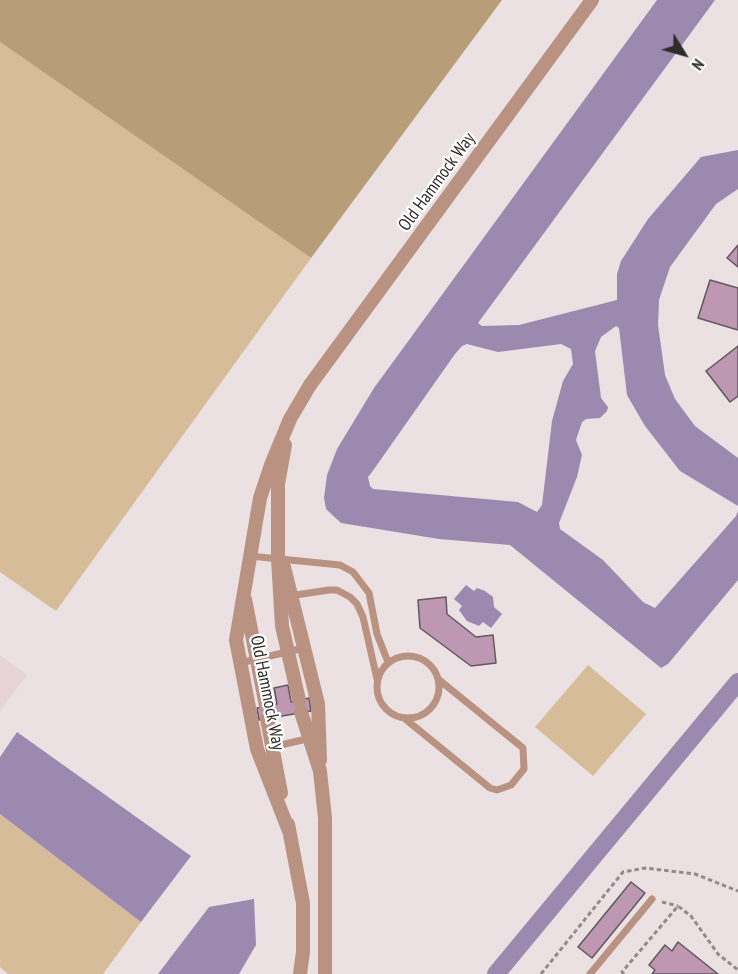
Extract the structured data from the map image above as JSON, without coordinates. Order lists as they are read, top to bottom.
{
  "streets": {
    "street": ["Old Hammock Way"]
  },
  "north": "bottom right"
}
